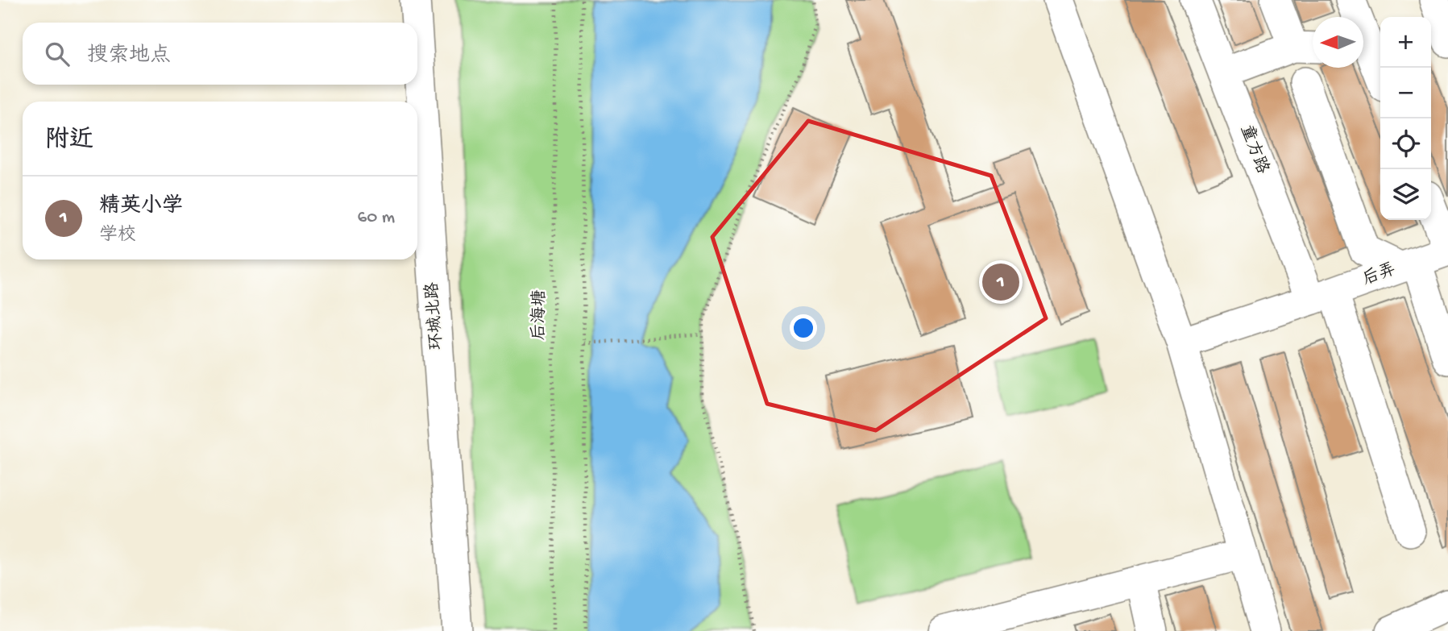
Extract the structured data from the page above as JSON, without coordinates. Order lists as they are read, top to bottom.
{
  "streets": {
    "street": ["童方路", "后弄", "环城北路"],
    "path": ["后海塘"]
  },
  "crossings": [
    ["童方路", "后弄"]
  ],
  "north": "left",
  "page": {
    "map_buttons": ["+", "−"],
    "search": "搜索地点",
    "heading": "附近",
    "list": [
      {
        "mark": "1",
        "name": "精英小学",
        "note": "学校",
        "value": "60 m"
      }
    ],
    "pins": "1"
  }
}
